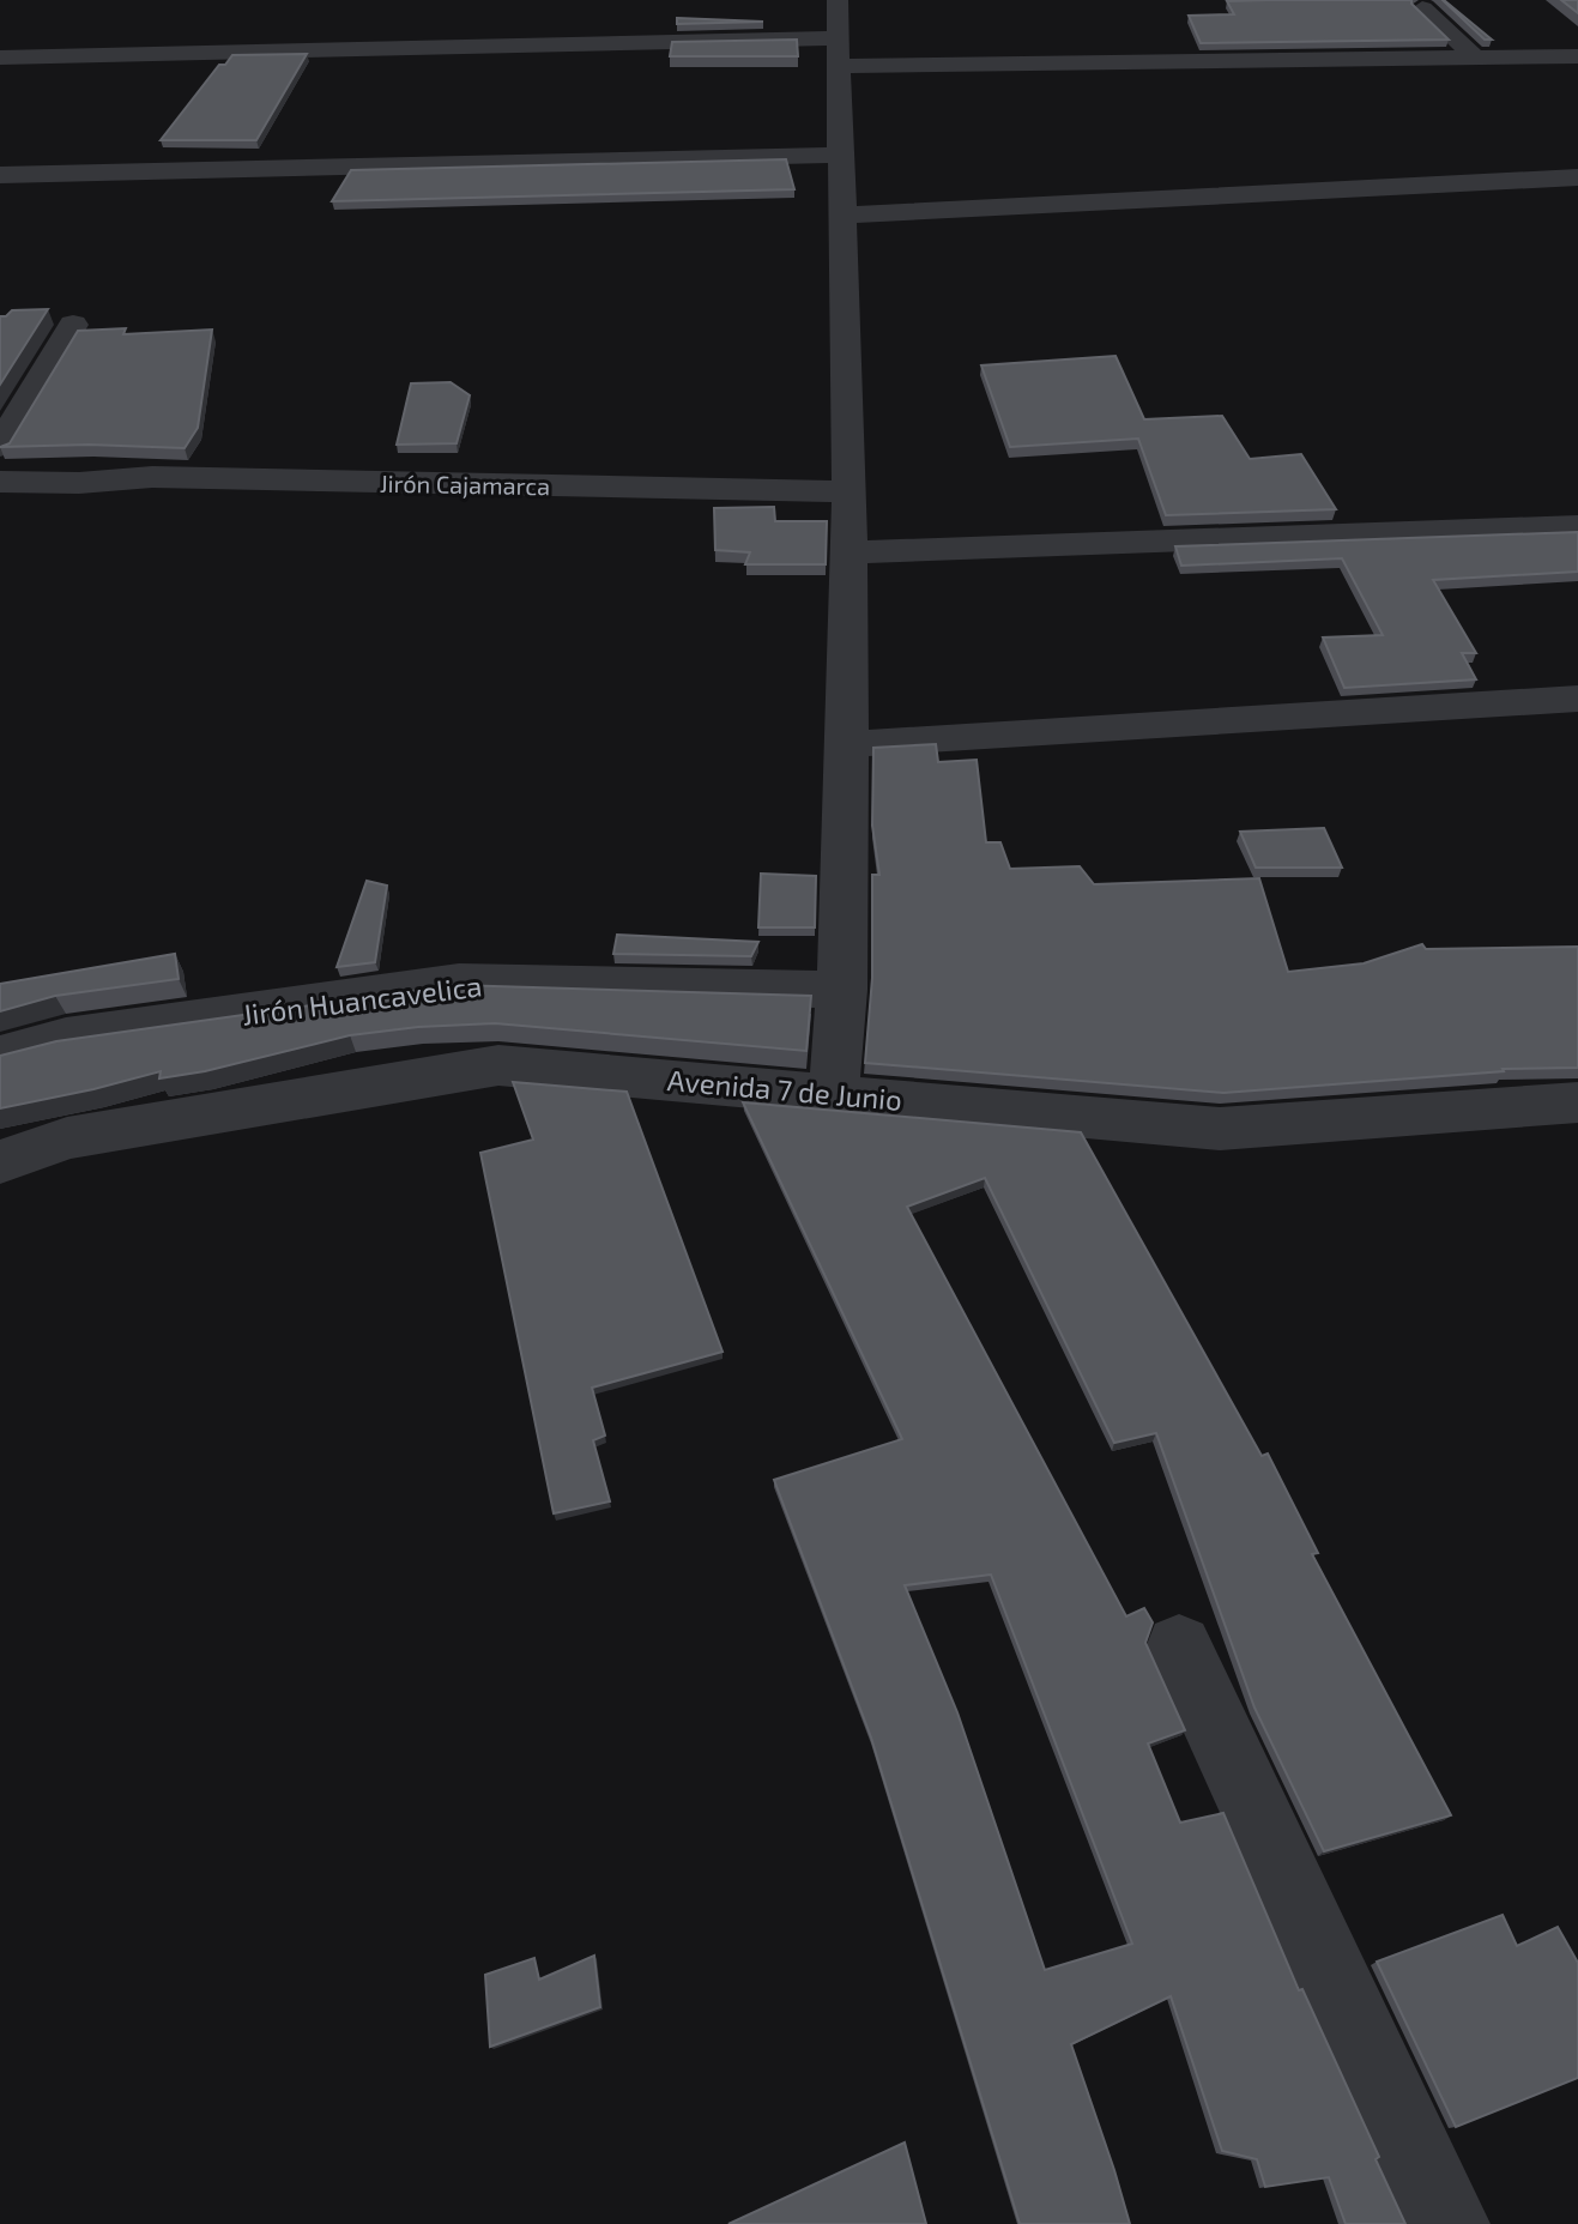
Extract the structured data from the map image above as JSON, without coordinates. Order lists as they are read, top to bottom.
{
  "streets": {
    "street": ["Jirón Cajamarca", "Jirón Huancavelica", "Avenida 7 de Junio"]
  }
}
